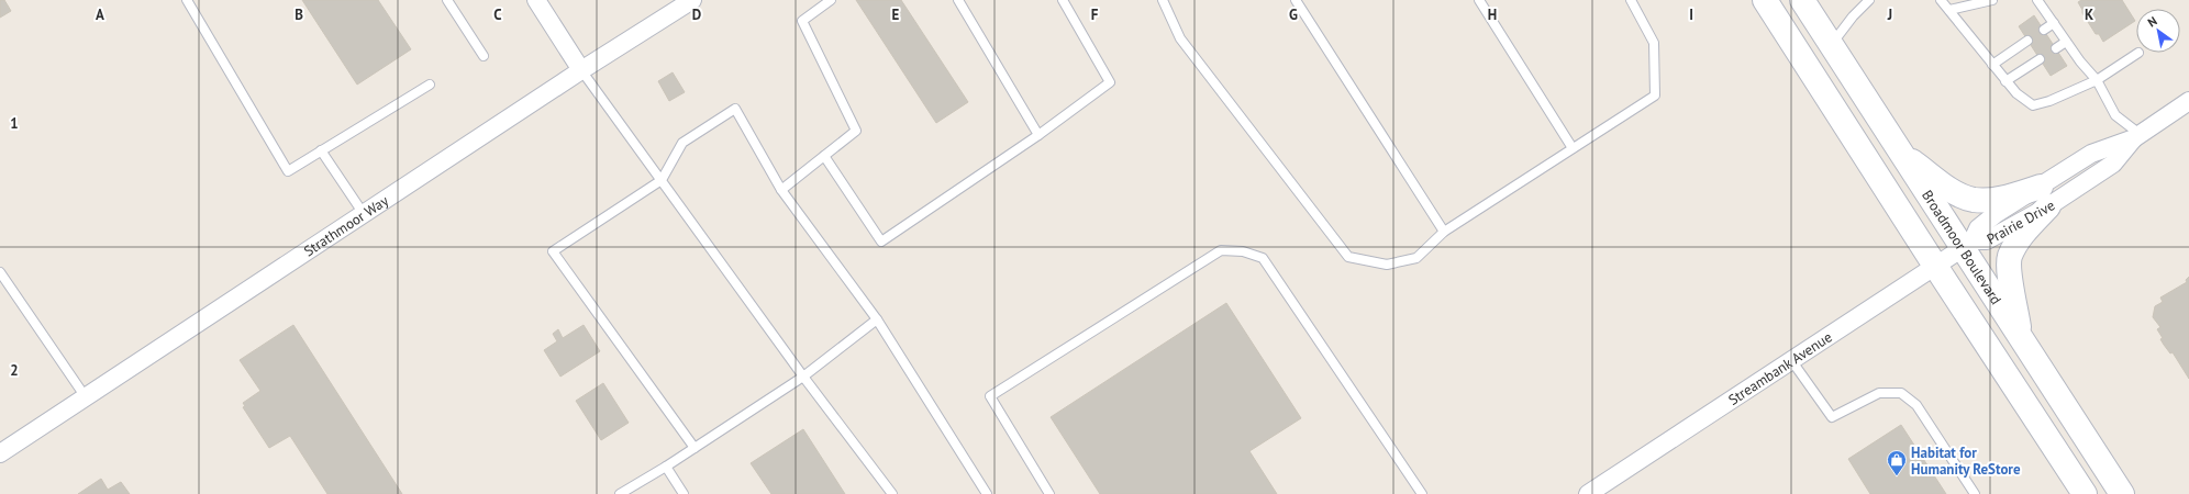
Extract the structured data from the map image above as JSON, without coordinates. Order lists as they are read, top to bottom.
{
  "streets": {
    "main road": ["Broadmoor Boulevard"],
    "street": ["Prairie Drive", "Strathmoor Way", "Streambank Avenue"]
  },
  "crossings": [
    ["Prairie Drive", "Broadmoor Boulevard"],
    ["Prairie Drive", "Streambank Avenue"],
    ["Broadmoor Boulevard", "Streambank Avenue"]
  ],
  "places": {
    "shop": ["Habitat for Humanity ReStore"]
  },
  "north": "top left",
  "grid": {
    "columns": [
      "A",
      "B",
      "C",
      "D",
      "E",
      "F",
      "G",
      "H",
      "I",
      "J",
      "K"
    ],
    "rows": ["1", "2"]
  }
}
